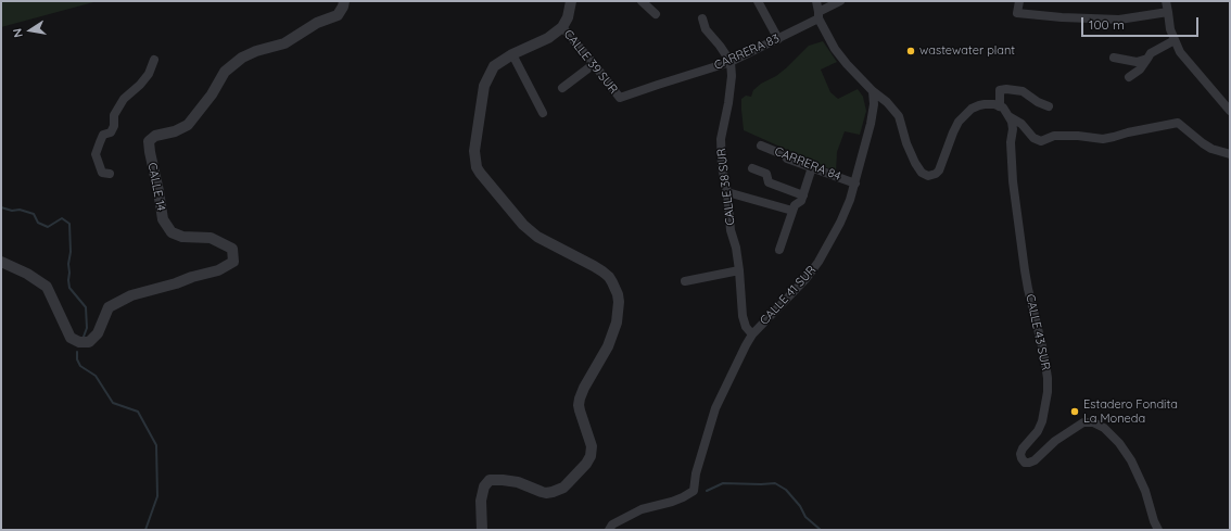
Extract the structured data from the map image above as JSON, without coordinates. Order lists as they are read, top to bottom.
{
  "streets": {
    "street": [
      "CARRERA 83",
      "CALLE 39 SUR",
      "CARRERA 84",
      "CALLE 14",
      "CALLE 38 SUR",
      "CALLE 41 SUR",
      "CALLE 43 SUR"
    ]
  },
  "crossings": [
    ["CARRERA 83", "CALLE 39 SUR"],
    ["CARRERA 83", "CALLE 38 SUR"],
    ["CARRERA 84", "CALLE 41 SUR"],
    ["CALLE 38 SUR", "CALLE 41 SUR"]
  ],
  "places": ["wastewater plant", "Estadero Fondita La Moneda"],
  "scale_bar": "100 m",
  "north": "left"
}
